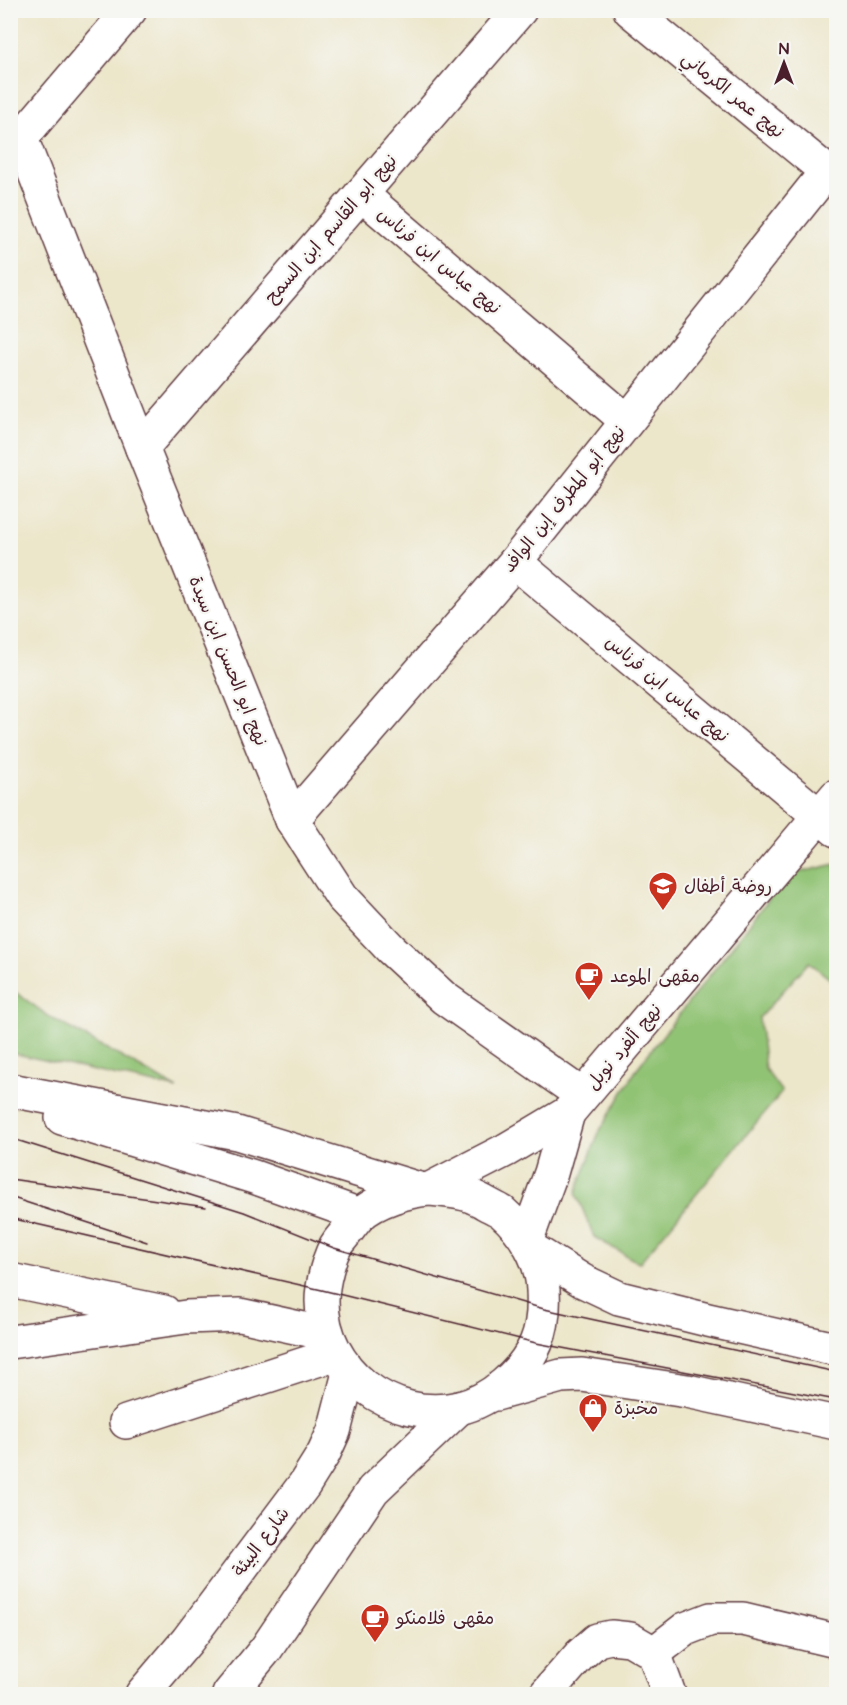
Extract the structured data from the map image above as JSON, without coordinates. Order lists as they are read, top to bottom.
{
  "streets": {
    "street": [
      "نهج عمر الكرماني",
      "نهج ابو القاسم ابن السمح",
      "نهج عباس ابن فرناس",
      "نهج أبو المطرف إبن الوافد",
      "نهج ابو الحسن ابن سيدة",
      "نهج ألفرد نوبل",
      "شارع البيئة"
    ]
  },
  "crossings": [
    ["نهج عمر الكرماني", "نهج أبو المطرف إبن الوافد"],
    ["نهج ابو القاسم ابن السمح", "نهج عباس ابن فرناس"],
    ["نهج ابو القاسم ابن السمح", "نهج ابو الحسن ابن سيدة"],
    ["نهج عباس ابن فرناس", "نهج أبو المطرف إبن الوافد"],
    ["نهج عباس ابن فرناس", "نهج ألفرد نوبل"],
    ["نهج أبو المطرف إبن الوافد", "نهج ابو الحسن ابن سيدة"],
    ["نهج ابو الحسن ابن سيدة", "نهج ألفرد نوبل"]
  ],
  "places": {
    "school or university": ["روضة أطفال"],
    "cafe": ["مقهى الموعد", "مقهى فلامنكو"],
    "shop": ["مخبزة"]
  },
  "north": "top"
}
